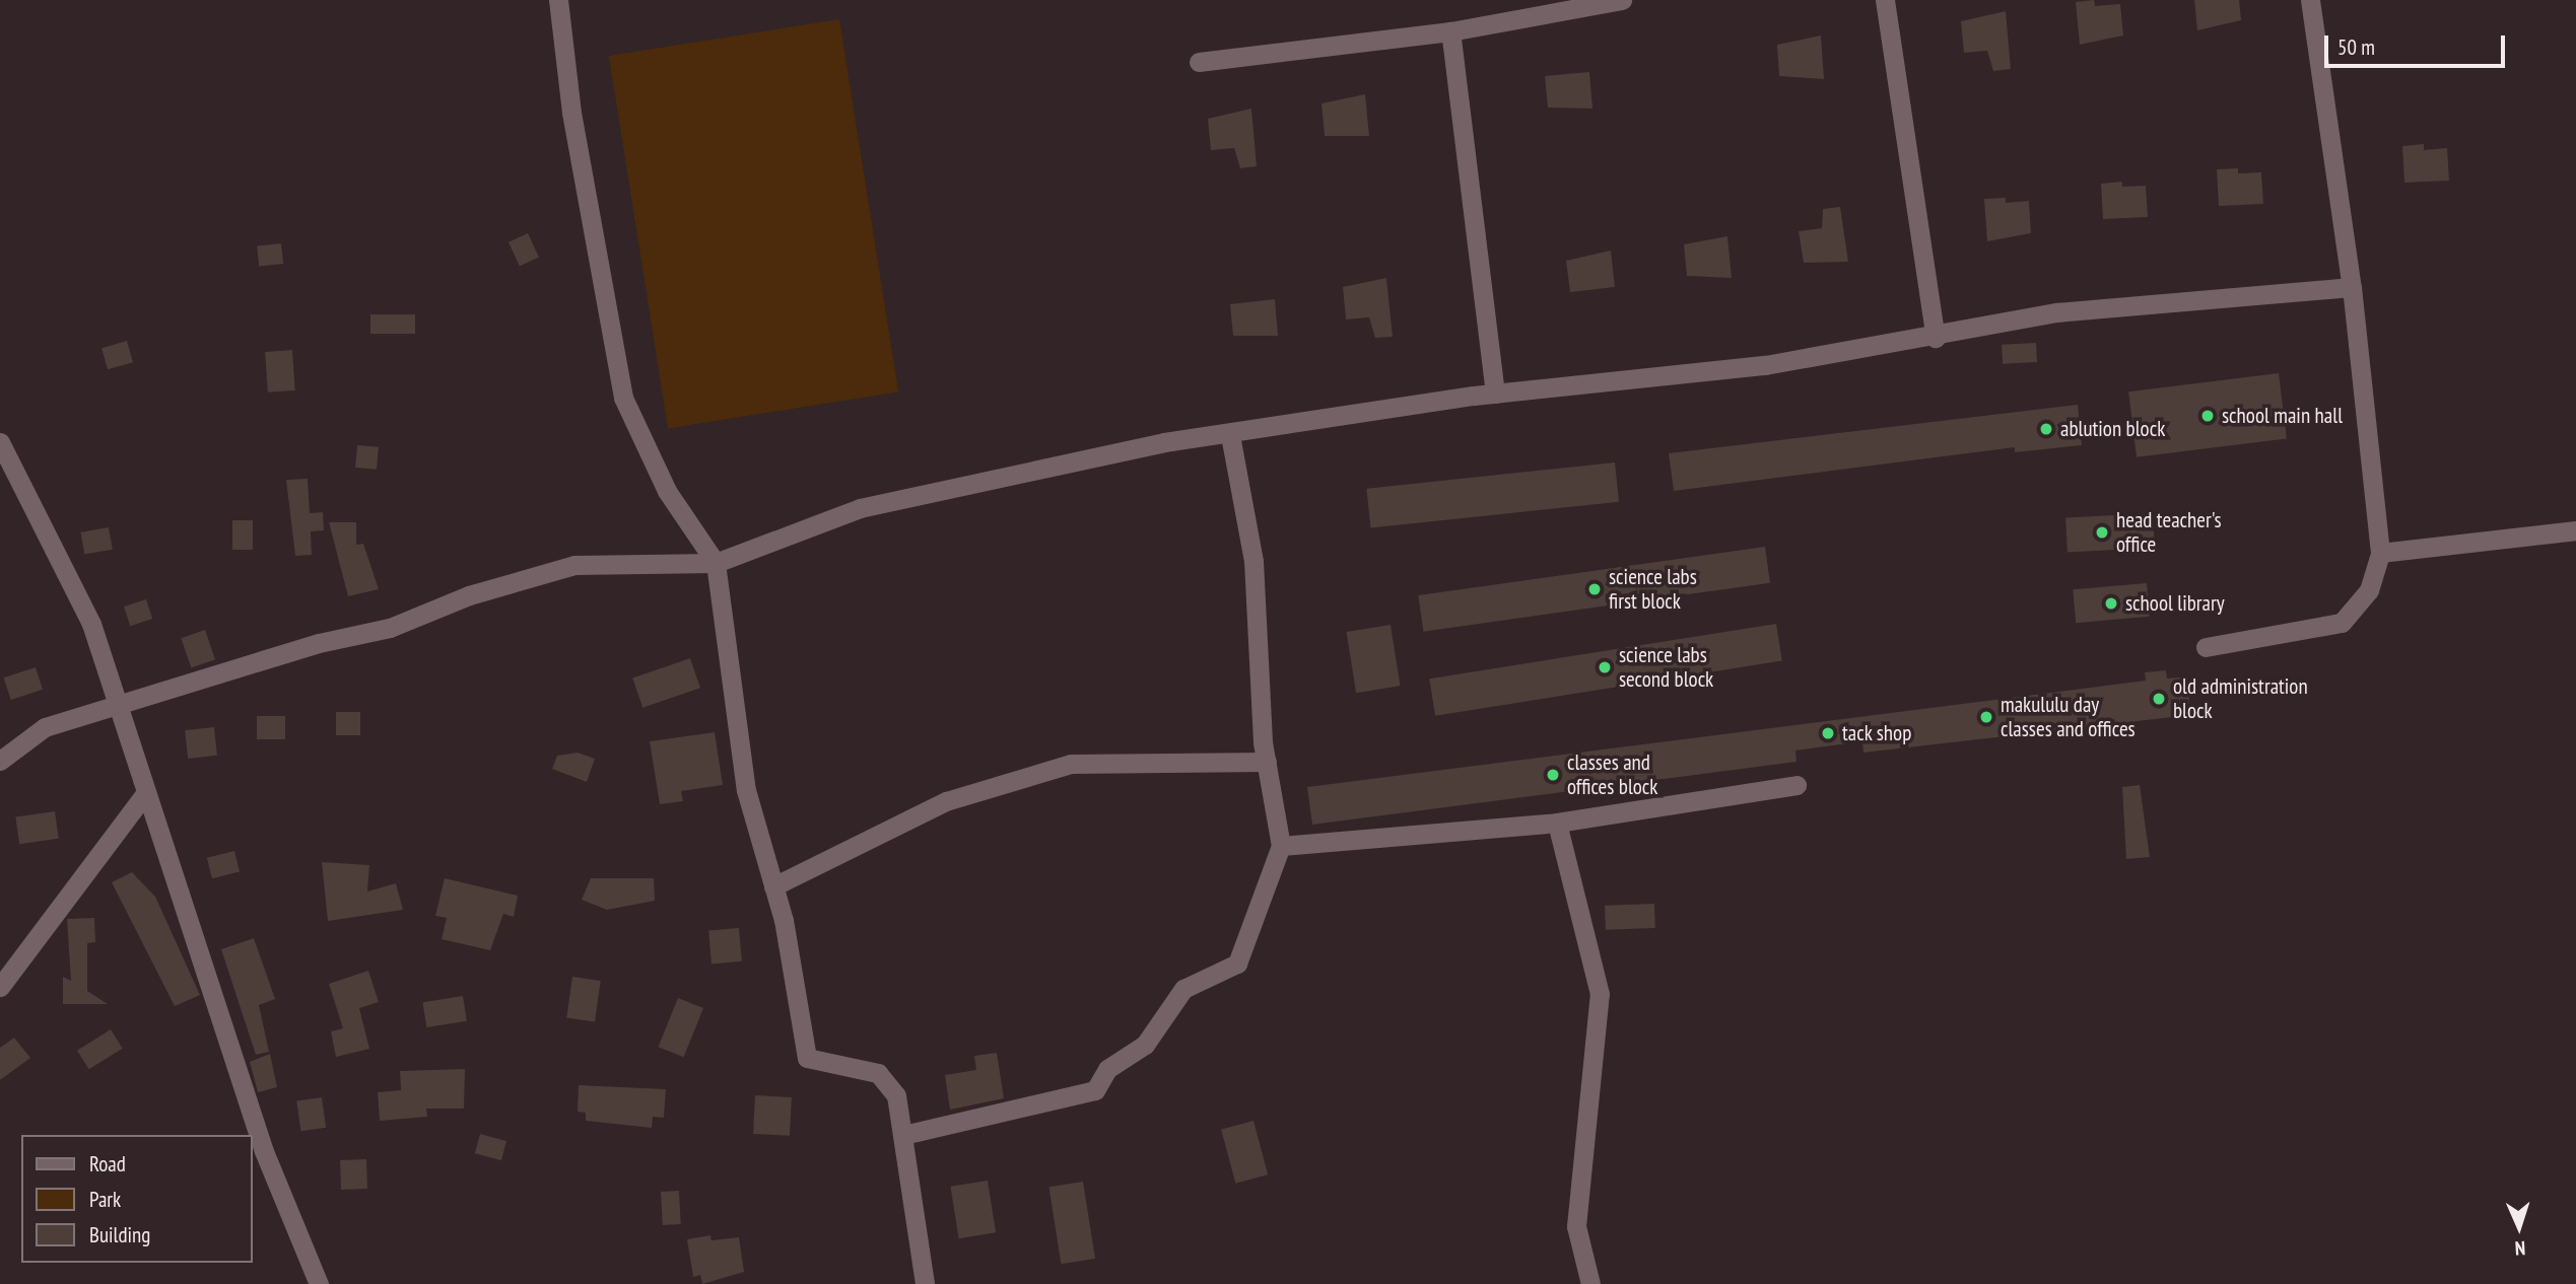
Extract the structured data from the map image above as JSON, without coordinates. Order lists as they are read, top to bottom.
{
  "places": [
    "school main hall",
    "ablution block",
    "head teacher's office",
    "science labs first block",
    "school library",
    "science labs second block",
    "old administration block",
    "makululu day classes and offices",
    "tack shop",
    "classes and offices block"
  ],
  "legend": ["Road", "Park", "Building"],
  "scale_bar": "50 m",
  "north": "bottom"
}
